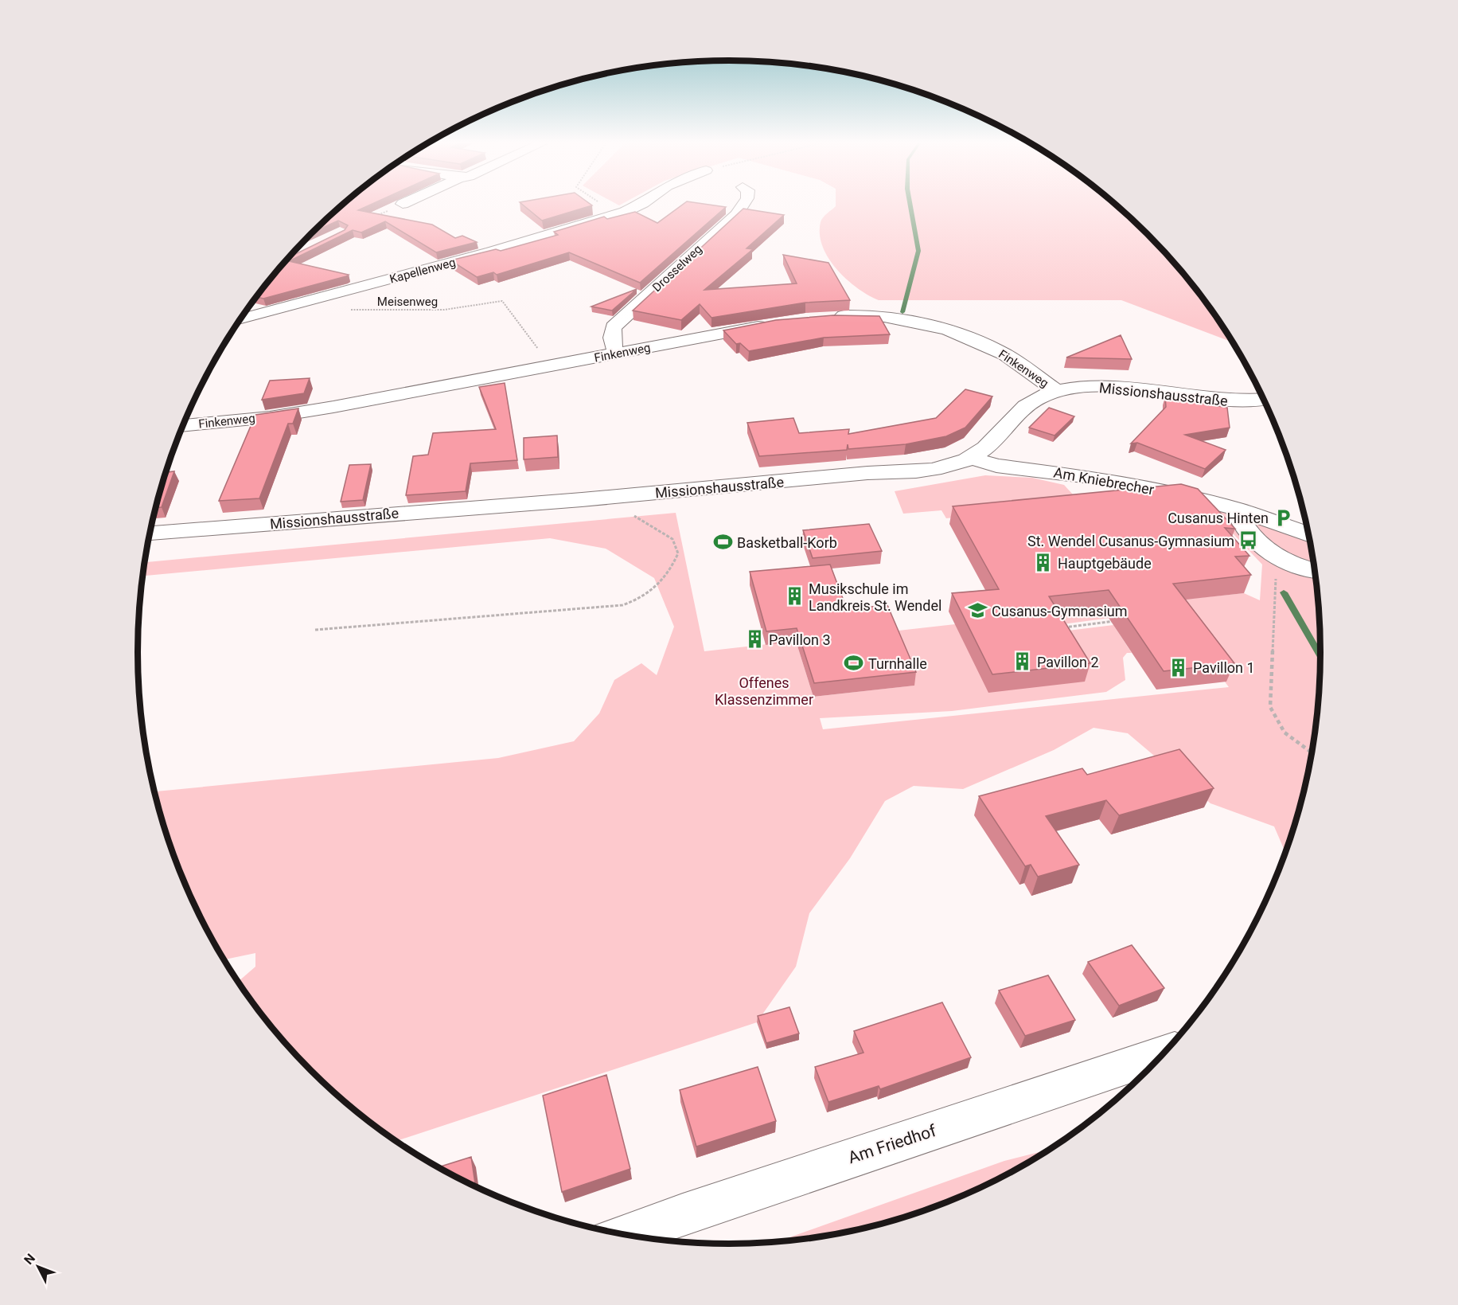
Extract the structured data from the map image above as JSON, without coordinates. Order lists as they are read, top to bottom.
{
  "streets": {
    "street": [
      "Drosselweg",
      "Kapellenweg",
      "Finkenweg",
      "Missionshausstraße",
      "Am Kniebrecher",
      "Am Friedhof"
    ],
    "path": ["Meisenweg"]
  },
  "crossings": [
    ["Drosselweg", "Finkenweg"],
    ["Kapellenweg", "Meisenweg"],
    ["Meisenweg", "Finkenweg"],
    ["Finkenweg", "Missionshausstraße"],
    ["Missionshausstraße", "Am Kniebrecher"]
  ],
  "parks": ["Offenes Klassenzimmer"],
  "places": {
    "parking": ["Cusanus Hinten"],
    "bus stop": ["St. Wendel Cusanus-Gymnasium"],
    "sports": ["Basketball-Korb", "Turnhalle"],
    "building": [
      "Hauptgebäude",
      "Musikschule im Landkreis St. Wendel",
      "Pavillon 3",
      "Pavillon 2",
      "Pavillon 1"
    ],
    "school or university": ["Cusanus-Gymnasium"]
  },
  "north": "top left"
}
